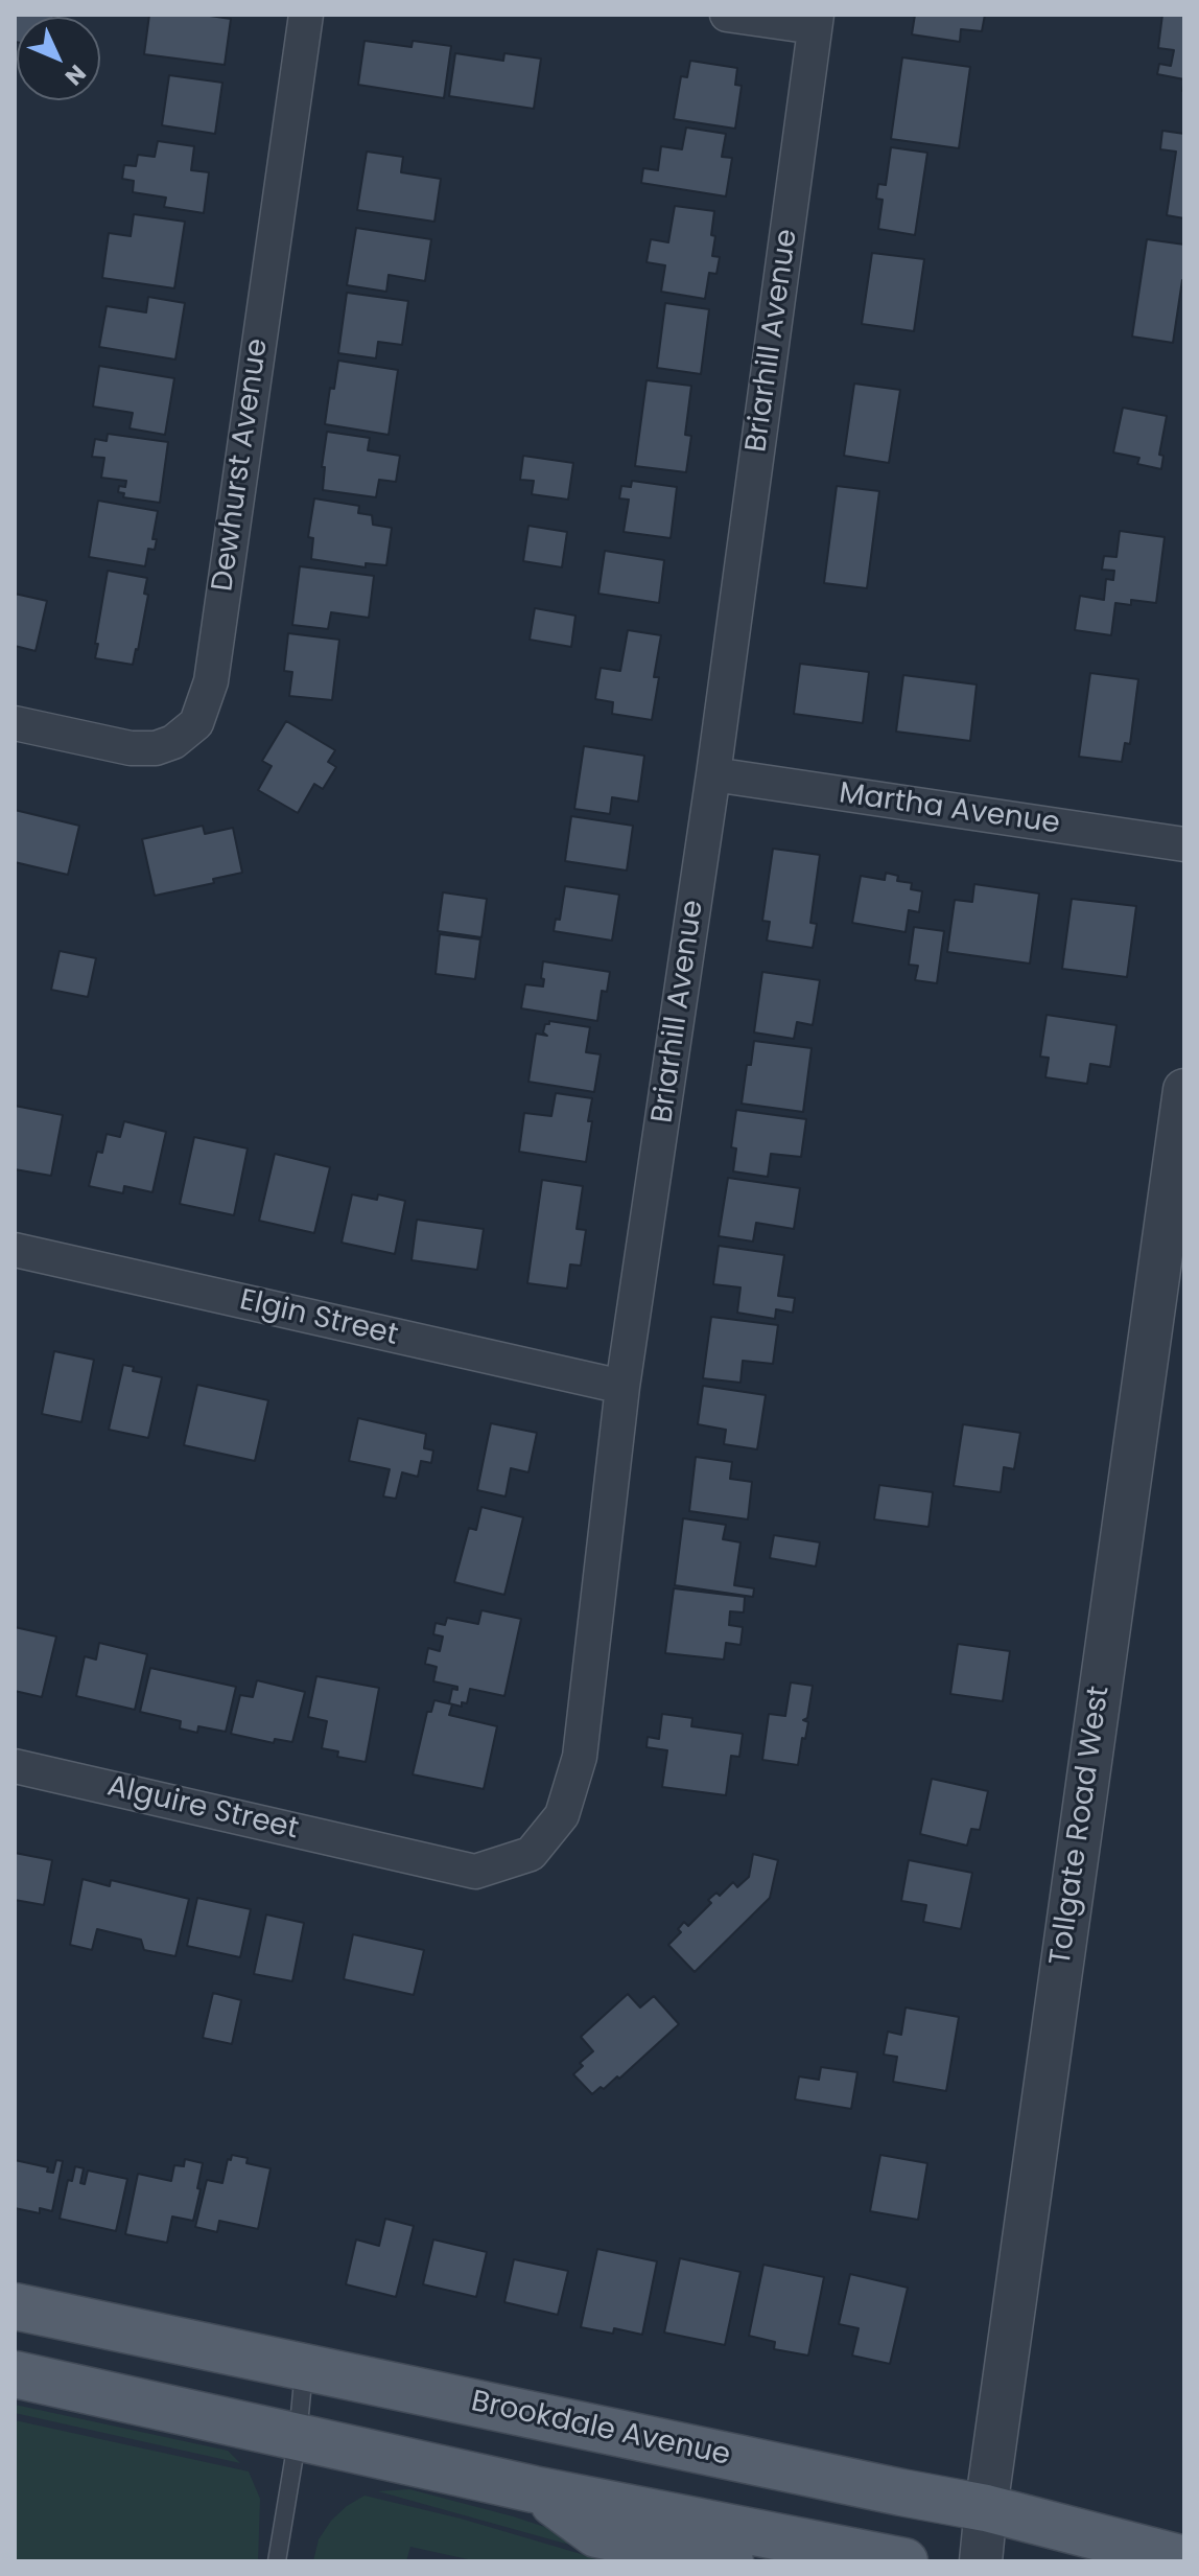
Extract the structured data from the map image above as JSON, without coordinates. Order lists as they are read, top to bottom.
{
  "streets": {
    "main road": ["Brookdale Avenue"],
    "street": [
      "Briarhill Avenue",
      "Dewhurst Avenue",
      "Martha Avenue",
      "Elgin Street",
      "Alguire Street",
      "Tollgate Road West"
    ]
  },
  "crossings": [
    ["Briarhill Avenue", "Martha Avenue"],
    ["Briarhill Avenue", "Elgin Street"],
    ["Briarhill Avenue", "Alguire Street"],
    ["Tollgate Road West", "Brookdale Avenue"]
  ],
  "north": "bottom right"
}
